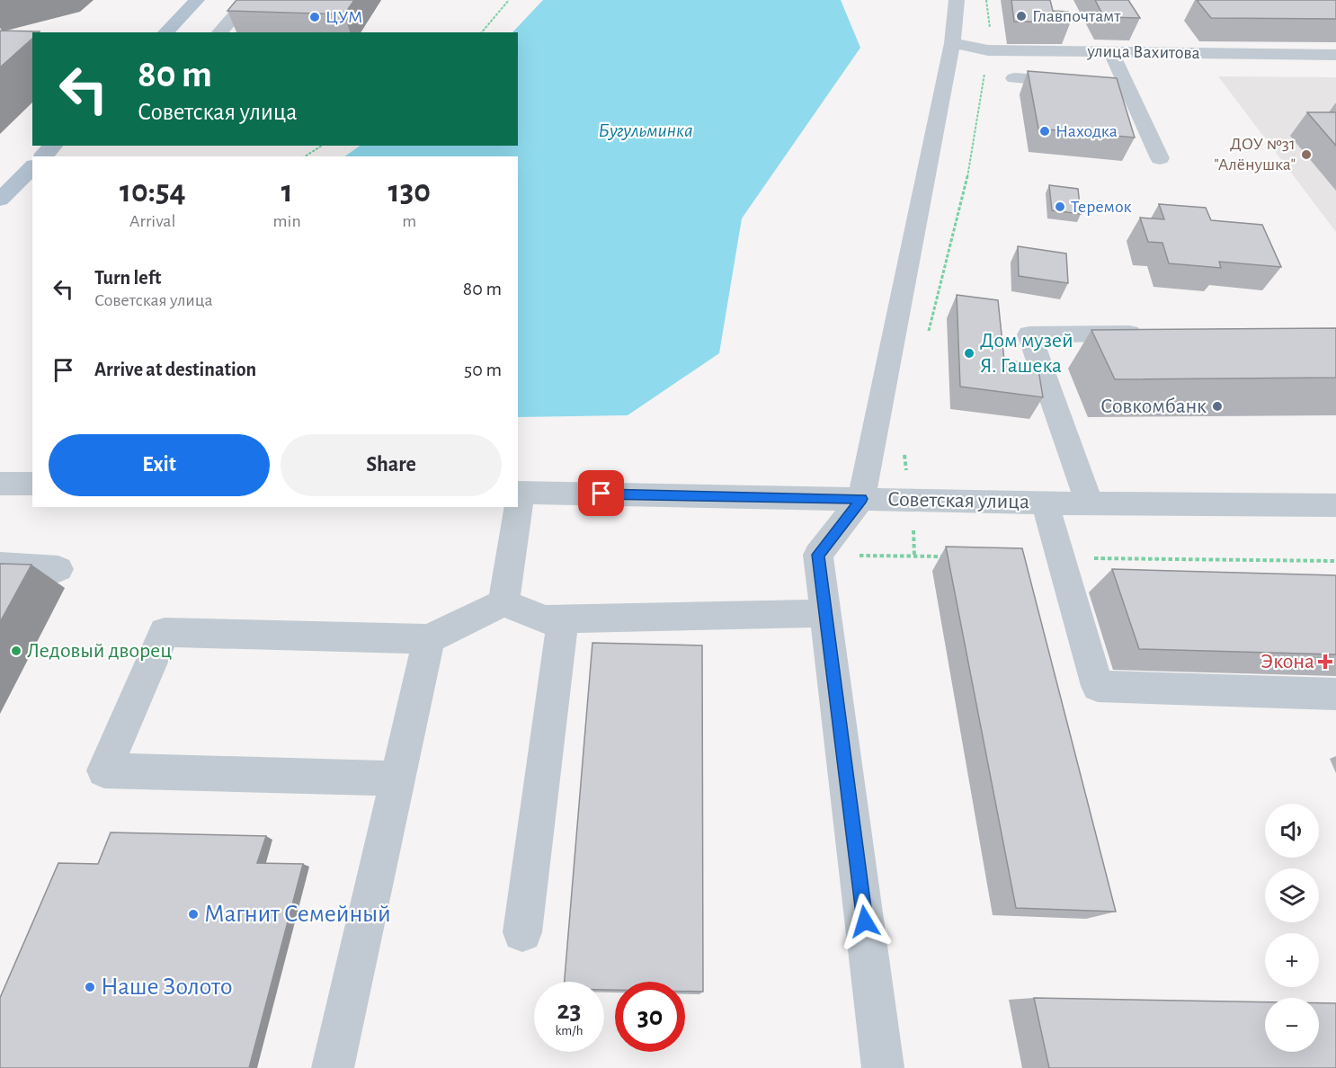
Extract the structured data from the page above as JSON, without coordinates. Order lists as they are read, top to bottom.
{
  "streets": {
    "street": ["улица Вахитова", "Советская улица"]
  },
  "water": ["Бугульминка"],
  "places": {
    "other": [
      "Главпочтамт",
      "ЦУМ",
      "Находка",
      "ДОУ №31 \"Алёнушка\"",
      "Теремок",
      "Дом музей Я. Гашека",
      "Совкомбанк",
      "Ледовый дворец",
      "Магнит Семейный",
      "Наше Золото"
    ],
    "health": ["Экона"]
  },
  "page": {
    "turn": ["80 m", "Советская улица"],
    "eta": [
      "10:54",
      "Arrival",
      "1",
      "min",
      "130",
      "m"
    ],
    "list": [
      {
        "name": "Turn left",
        "note": "Советская улица",
        "value": "80 m"
      },
      {
        "name": "Arrive at destination",
        "value": "50 m"
      }
    ],
    "buttons": ["Exit", "Share"],
    "map_buttons": ["+", "−"],
    "speed": "23 km/h",
    "limit": "30"
  }
}
